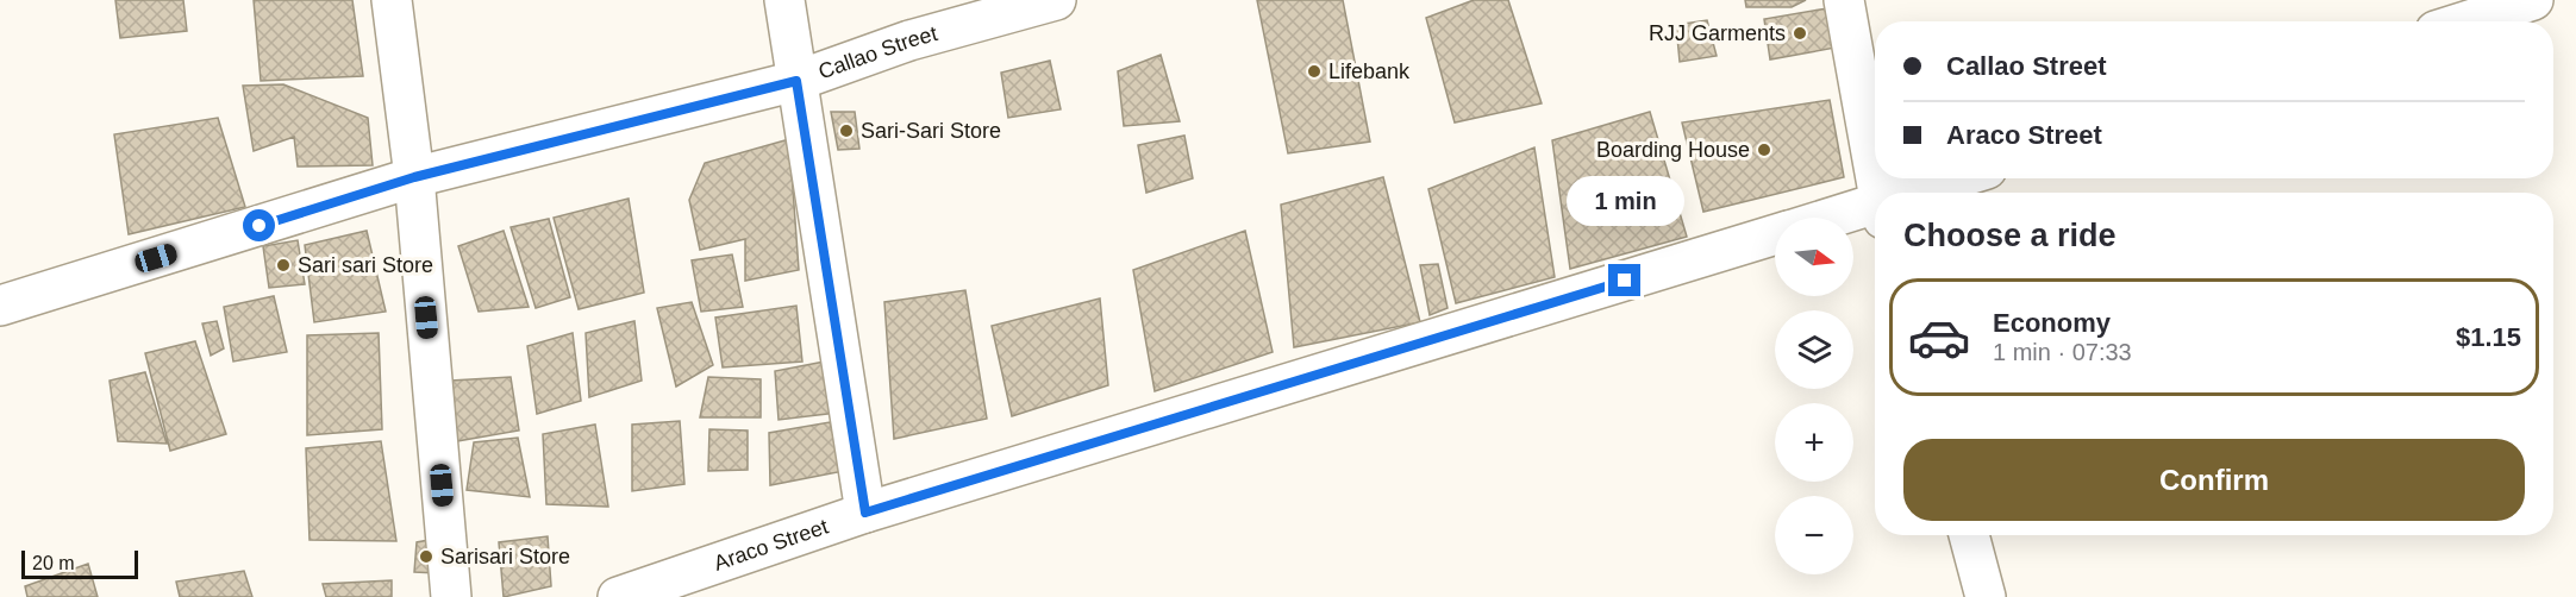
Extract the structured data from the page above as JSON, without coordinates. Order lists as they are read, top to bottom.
{
  "streets": {
    "street": ["Callao Street", "Araco Street"]
  },
  "places": [
    "RJJ Garments",
    "Lifebank",
    "Sari-Sari Store",
    "Boarding House",
    "Sari sari Store",
    "Sarisari Store"
  ],
  "scale_bar": "20 m",
  "north": "right",
  "page": {
    "banner": ["Callao Street", "Araco Street"],
    "bubble": "1 min",
    "heading": "Choose a ride",
    "map_buttons": ["+", "−"],
    "list": [
      {
        "name": "Economy",
        "note": "1 min · 07:33",
        "value": "$1.15"
      }
    ],
    "buttons": "Confirm",
    "scale": "20 m"
  }
}
